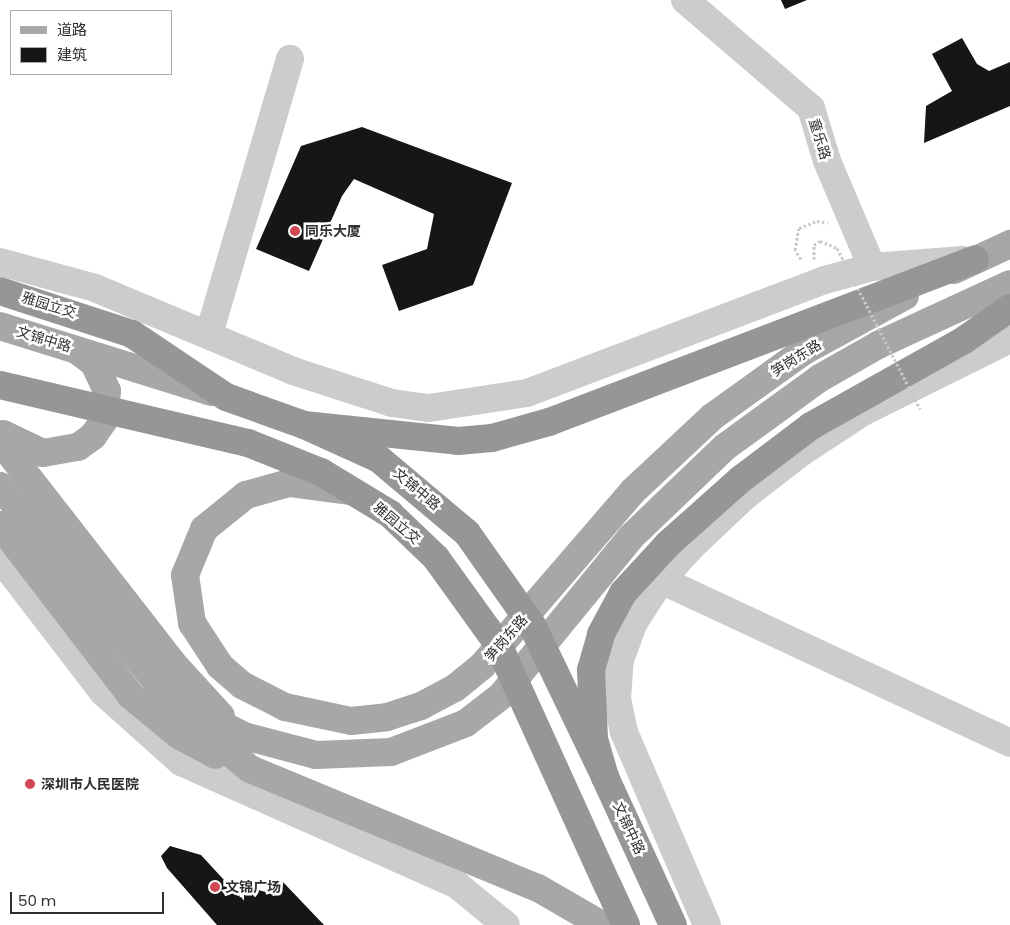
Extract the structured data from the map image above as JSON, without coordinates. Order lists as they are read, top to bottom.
{
  "streets": {
    "highway": ["雅园立交", "文锦中路"],
    "main road": ["笋岗东路"],
    "street": ["童乐路"]
  },
  "crossings": [
    ["雅园立交", "文锦中路"],
    ["雅园立交", "笋岗东路"]
  ],
  "places": ["同乐大厦", "深圳市人民医院", "文锦广场"],
  "legend": ["道路", "建筑"],
  "scale_bar": "50 m"
}
